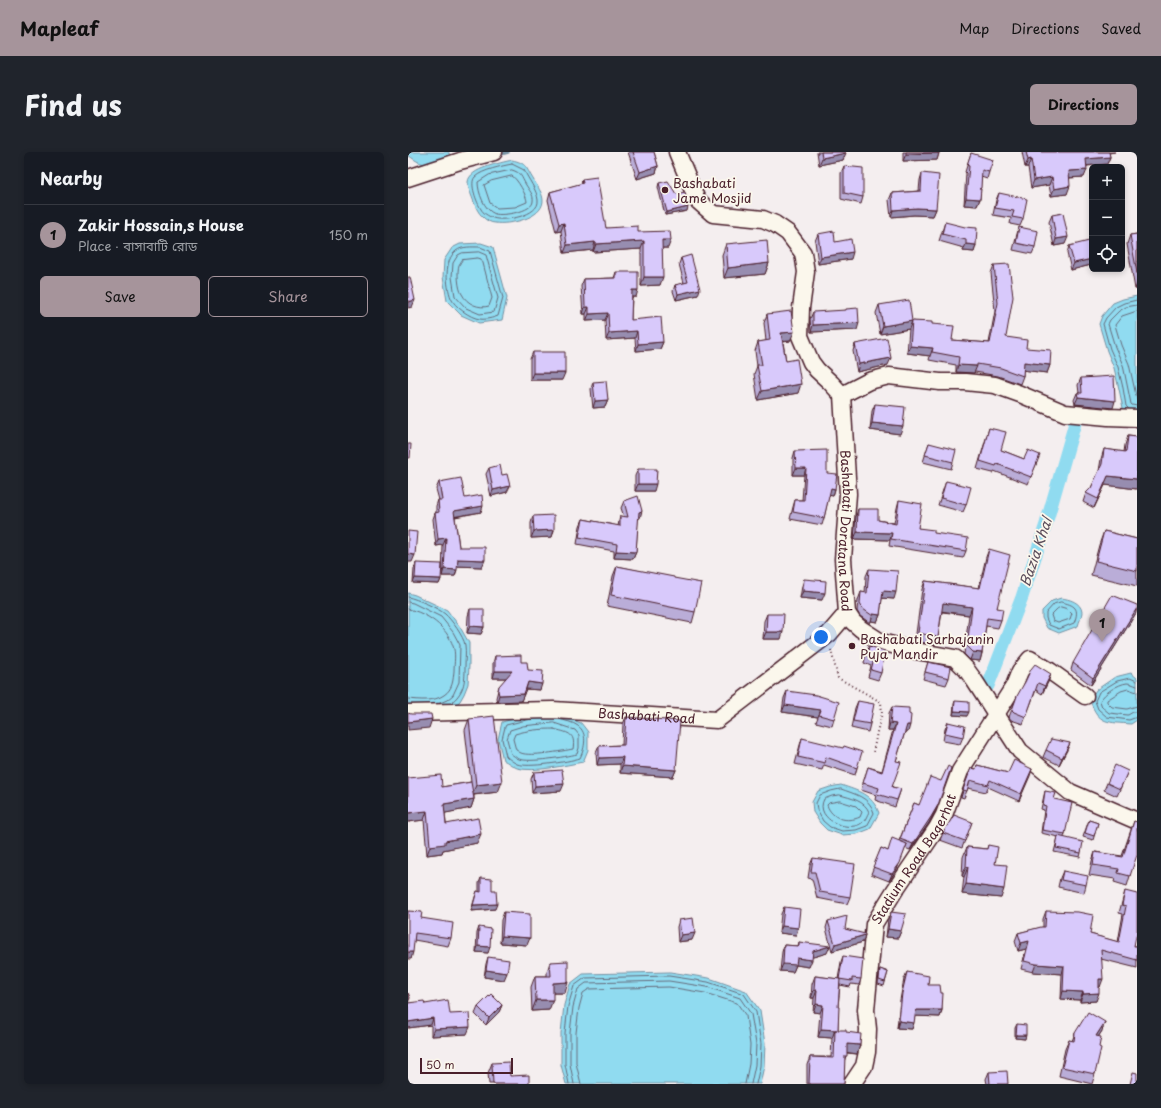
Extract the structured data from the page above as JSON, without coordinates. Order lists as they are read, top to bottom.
{
  "streets": {
    "street": ["Bashabati Doratana Road", "Bashabati Road", "Stadium Road Bagerhat"]
  },
  "crossings": [
    ["Bashabati Doratana Road", "Bashabati Road"],
    ["Bashabati Doratana Road", "Stadium Road Bagerhat"]
  ],
  "water": ["Bazia Khal"],
  "places": ["Bashabati Jame Mosjid", "Bashabati Sarbajanin Puja Mandir"],
  "scale_bar": "50 m",
  "page": {
    "header": "Mapleaf",
    "nav": ["Map", "Directions", "Saved"],
    "title": "Find us",
    "buttons": [
      "Directions",
      ["Save", "Share"]
    ],
    "heading": "Nearby",
    "map_buttons": ["+", "−"],
    "list": [
      {
        "mark": "1",
        "name": "Zakir Hossain,s House",
        "note": "Place · বাসাবাটি রোড",
        "value": "150 m"
      }
    ],
    "pins": "1",
    "scale": "50 m"
  }
}
